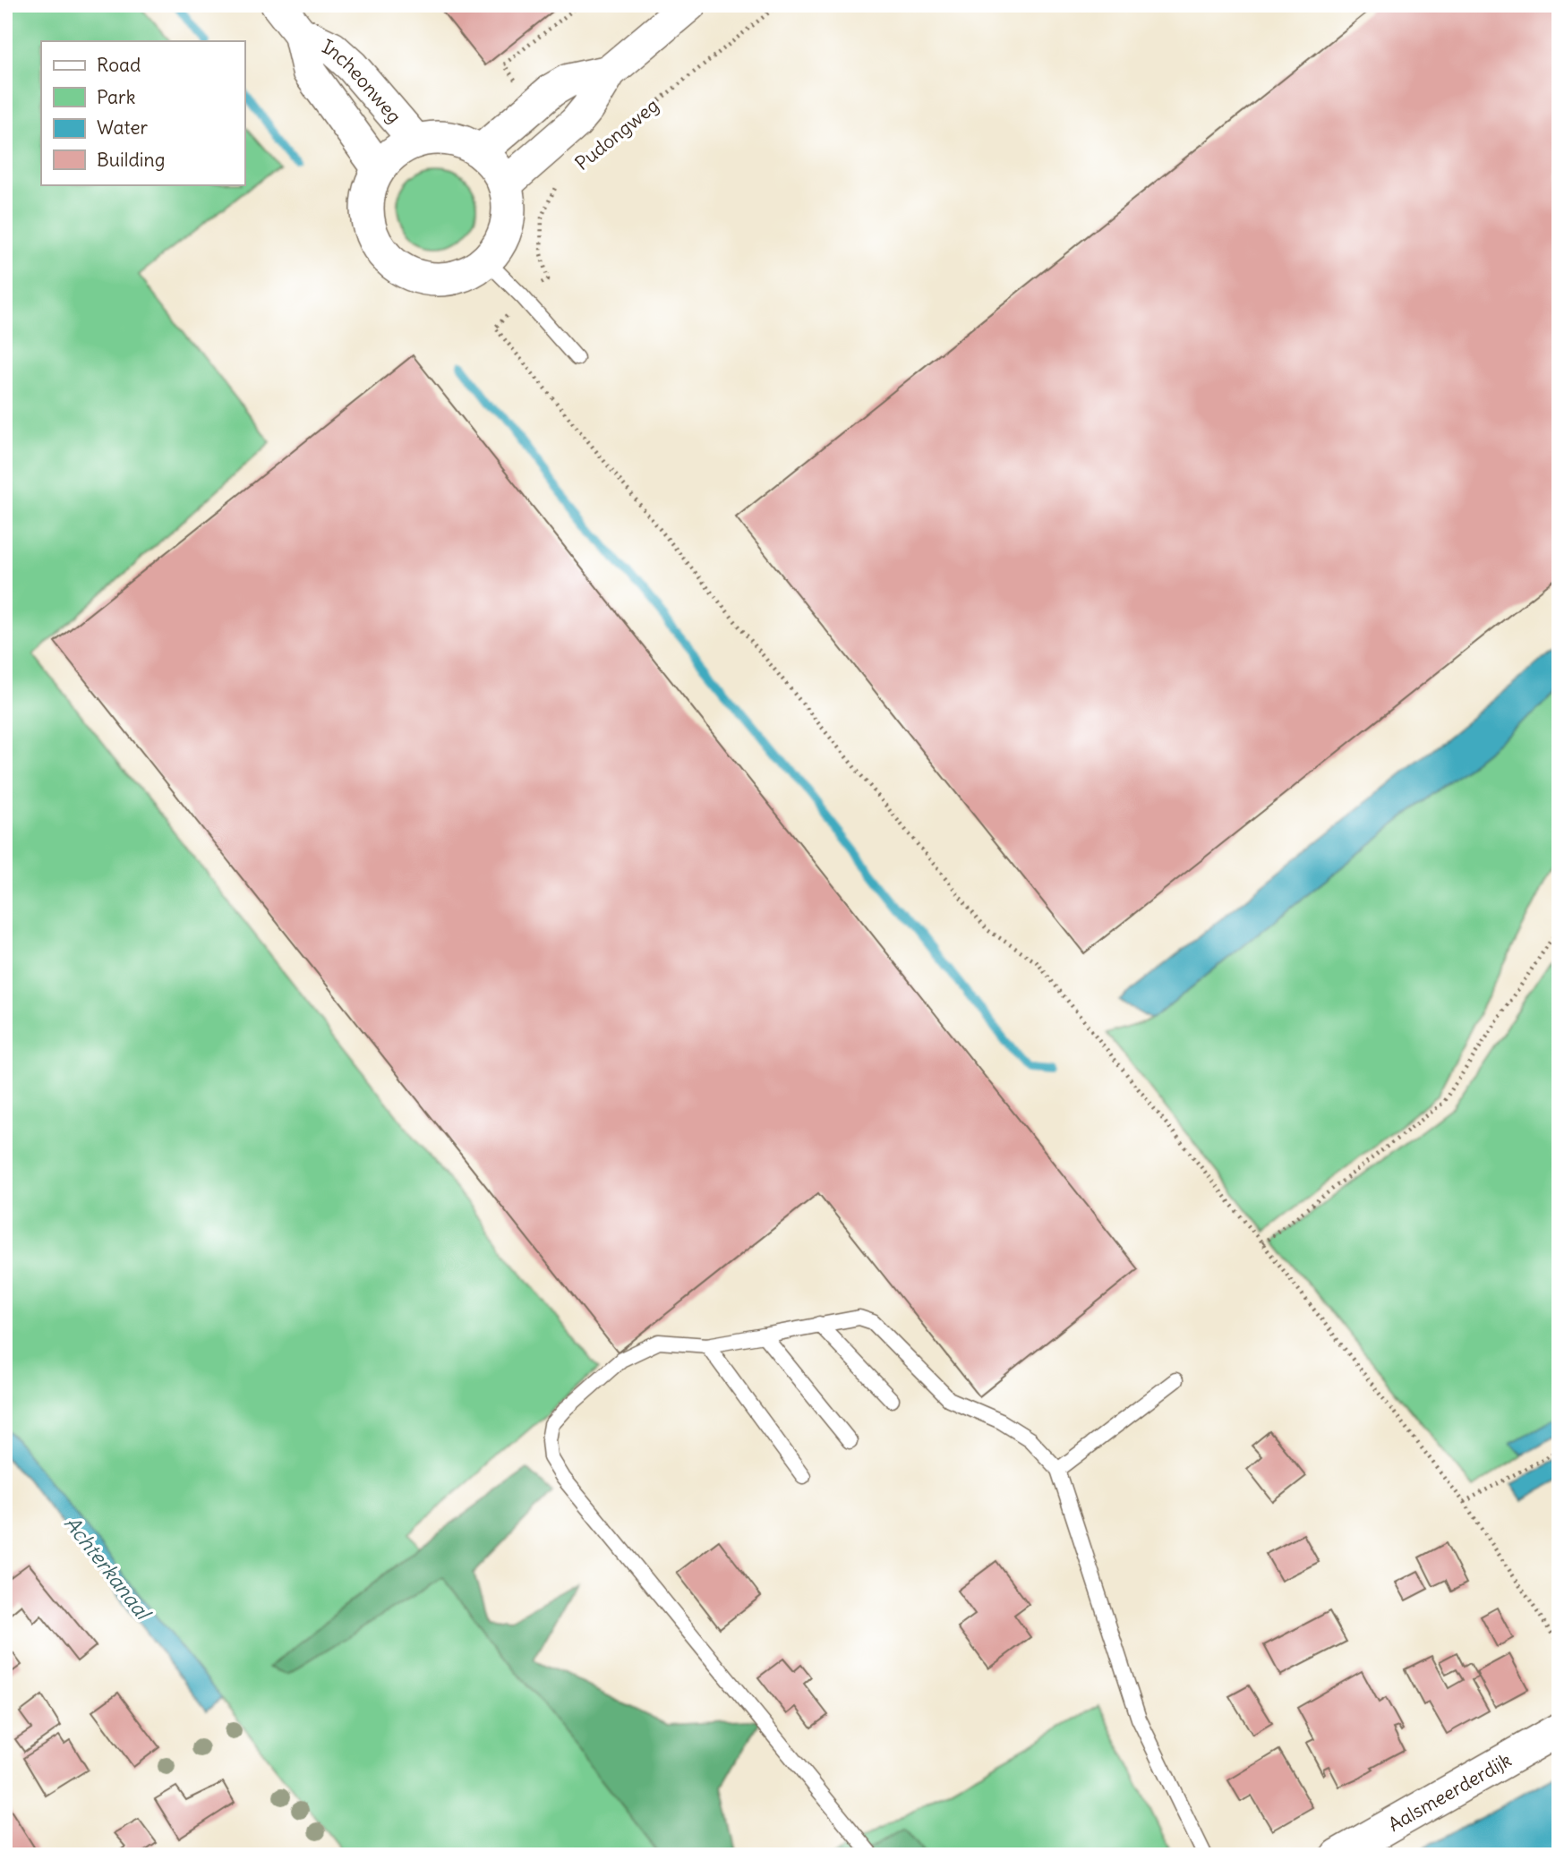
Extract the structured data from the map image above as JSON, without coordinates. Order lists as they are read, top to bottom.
{
  "streets": {
    "street": ["Incheonweg", "Pudongweg", "Aalsmeerderdijk"]
  },
  "crossings": [
    ["Incheonweg", "Pudongweg"]
  ],
  "water": ["Achterkanaal"],
  "legend": [
    "Road",
    "Park",
    "Water",
    "Building"
  ]
}
